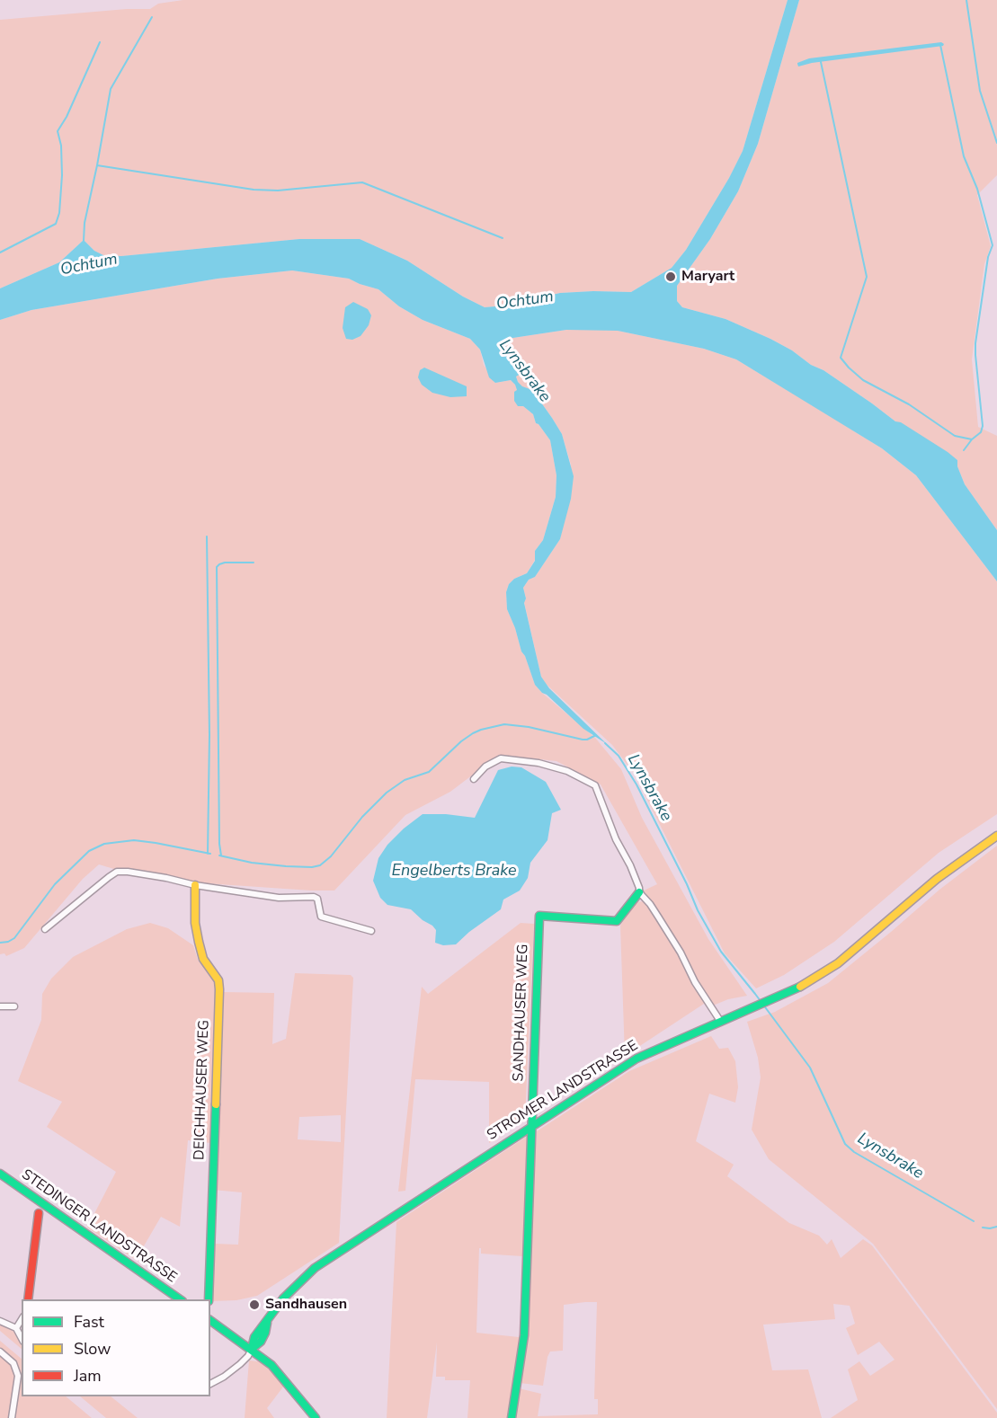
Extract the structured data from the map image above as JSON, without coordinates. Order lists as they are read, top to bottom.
{
  "streets": {
    "main road": [
      "SANDHAUSER WEG",
      "DEICHHAUSER WEG",
      "STROMER LANDSTRASSE",
      "STEDINGER LANDSTRASSE"
    ]
  },
  "crossings": [
    ["SANDHAUSER WEG", "STROMER LANDSTRASSE"]
  ],
  "water": ["Ochtum", "Lynsbrake", "Engelberts Brake"],
  "places": ["Maryart", "Sandhausen"],
  "legend": ["Fast", "Slow", "Jam"]
}
